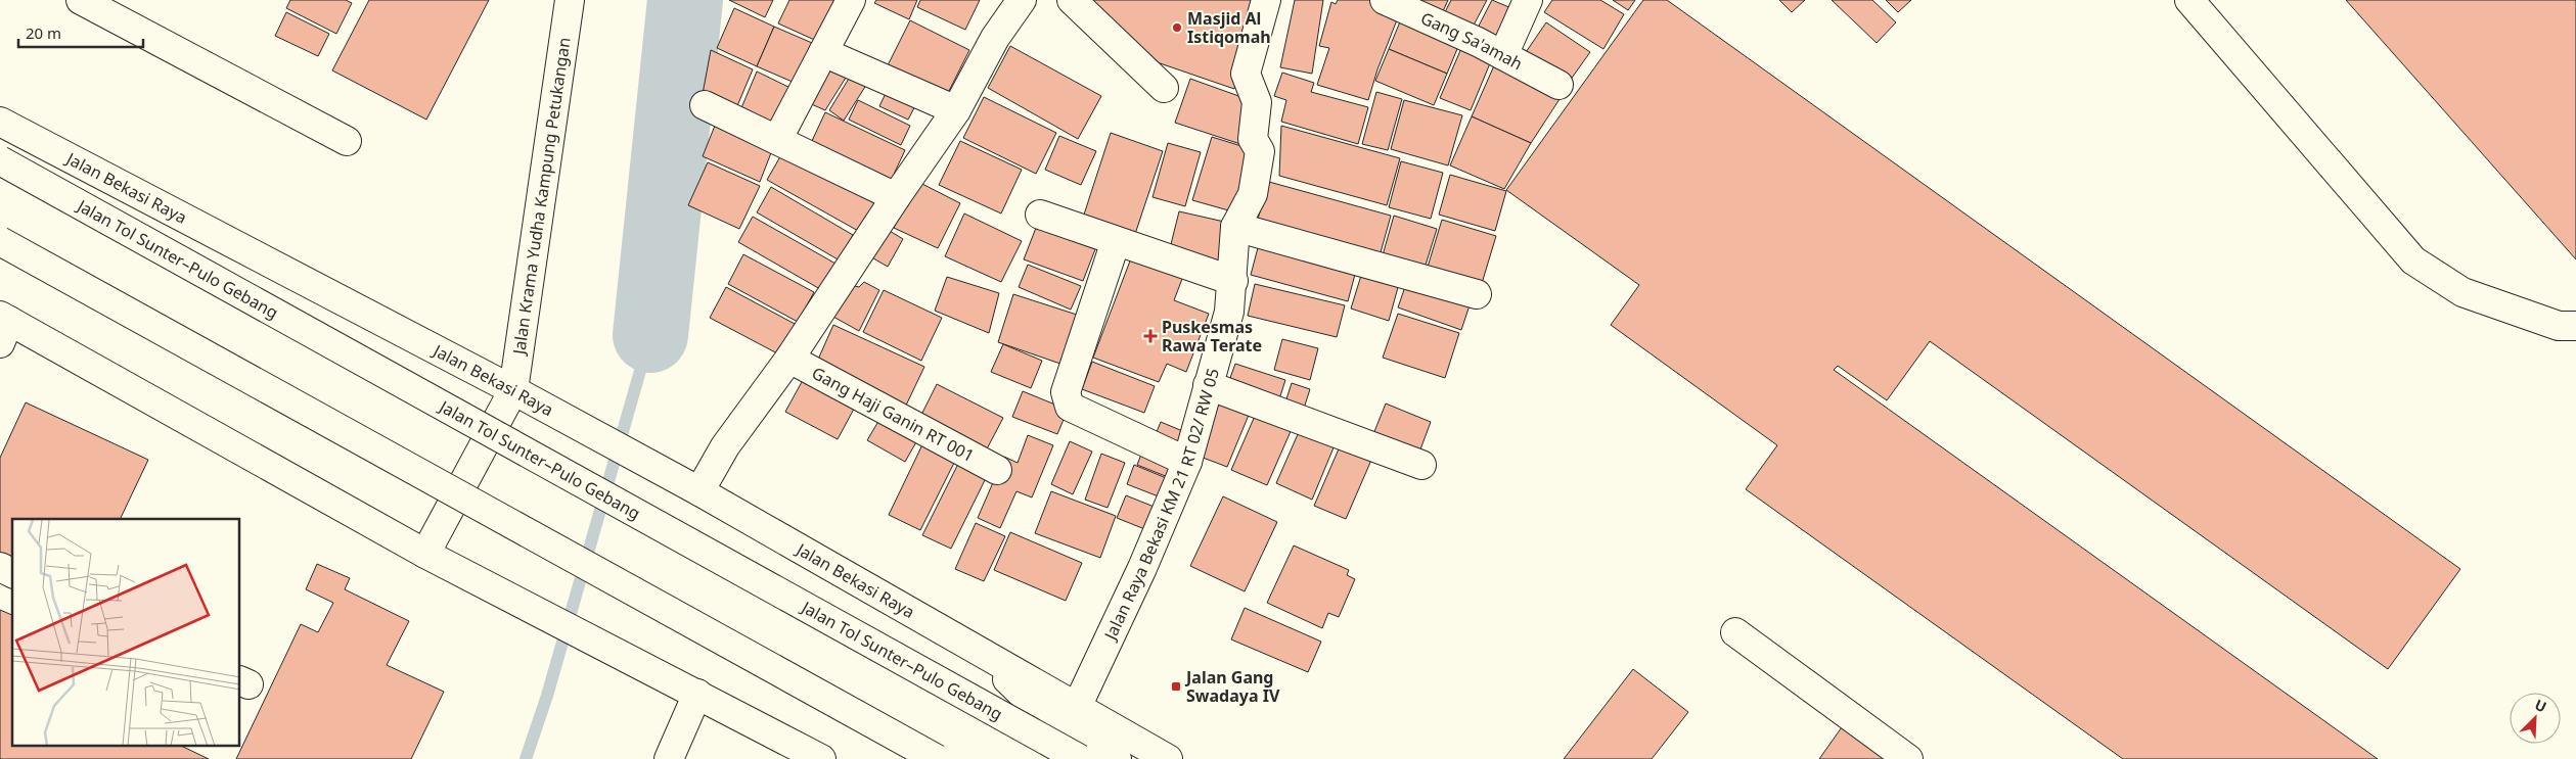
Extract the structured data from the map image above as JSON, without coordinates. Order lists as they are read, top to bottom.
{
  "streets": {
    "main road": [
      "Gang Sa'amah",
      "Jalan Bekasi Raya",
      "Jalan Krama Yudha Kampung Petukangan",
      "Jalan Tol Sunter–Pulo Gebang",
      "Gang Haji Ganin RT 001",
      "Jalan Raya Bekasi KM 21 RT 02/ RW 05"
    ]
  },
  "crossings": [
    ["Jalan Bekasi Raya", "Jalan Krama Yudha Kampung Petukangan"],
    ["Jalan Bekasi Raya", "Jalan Raya Bekasi KM 21 RT 02/ RW 05"]
  ],
  "places": {
    "other": ["Masjid Al Istiqomah"],
    "health": ["Puskesmas Rawa Terate"],
    "transit": ["Jalan Gang Swadaya IV"]
  },
  "scale_bar": "20 m",
  "north": "top right"
}
